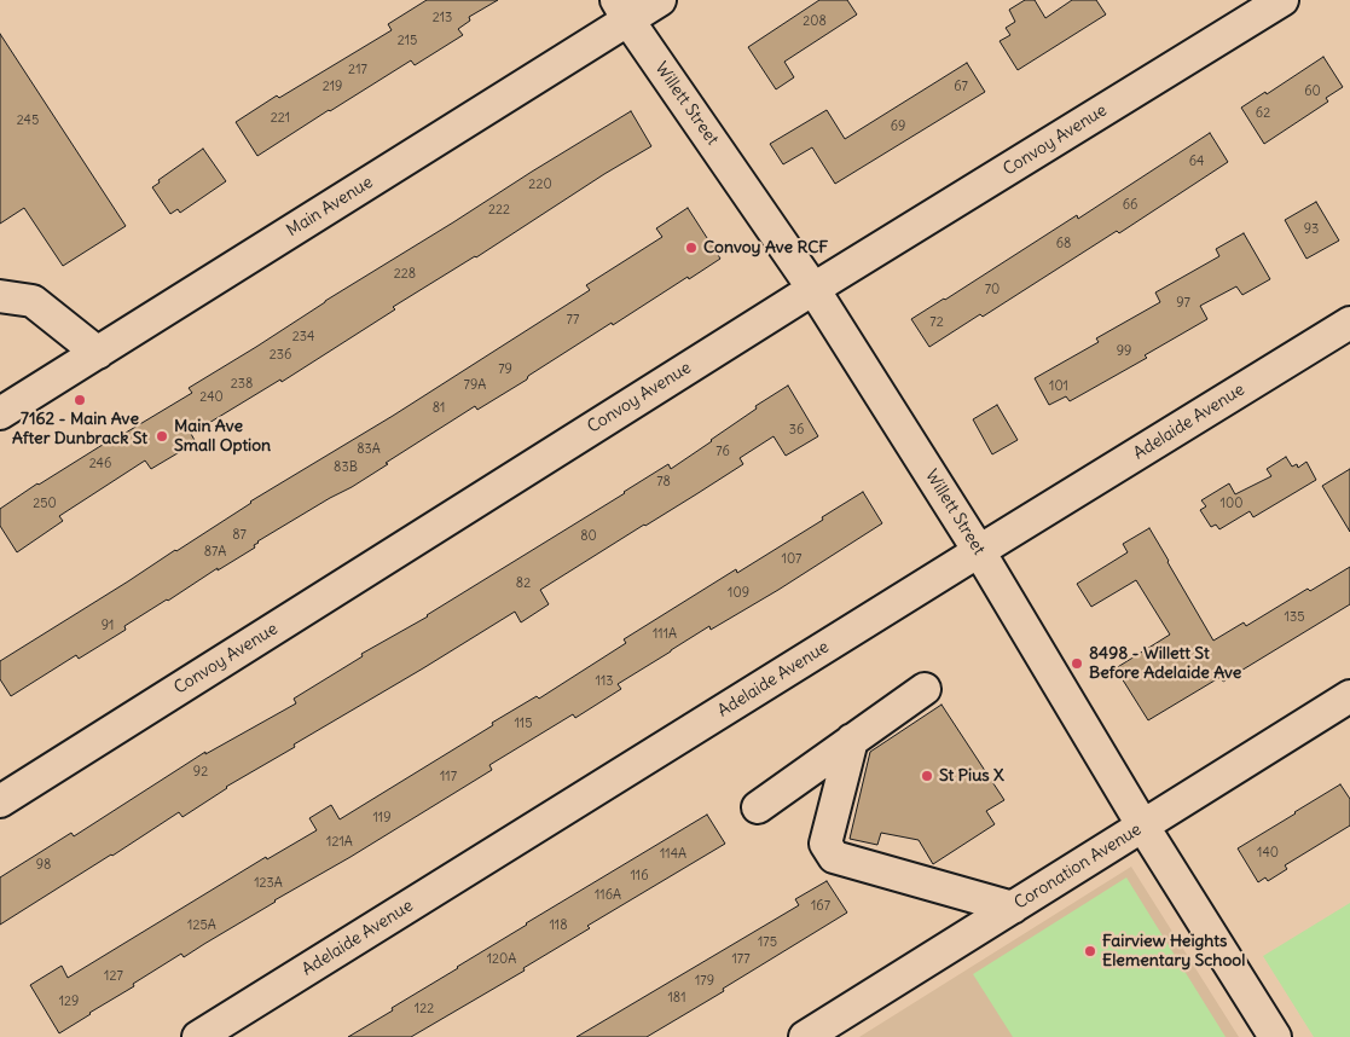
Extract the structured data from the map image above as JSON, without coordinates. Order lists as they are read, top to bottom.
{
  "streets": {
    "street": [
      "Willett Street",
      "Convoy Avenue",
      "Main Avenue",
      "Adelaide Avenue",
      "Coronation Avenue"
    ]
  },
  "crossings": [
    ["Willett Street", "Convoy Avenue"],
    ["Willett Street", "Main Avenue"],
    ["Willett Street", "Adelaide Avenue"],
    ["Willett Street", "Coronation Avenue"]
  ],
  "places": [
    "Convoy Ave RCF",
    "7162 - Main Ave After Dunbrack St",
    "Main Ave Small Option",
    "8498 - Willett St Before Adelaide Ave",
    "St Pius X",
    "Fairview Heights Elementary School"
  ],
  "house_numbers": [
    "213",
    "208",
    "215",
    "217",
    "219",
    "67",
    "60",
    "62",
    "221",
    "245",
    "69",
    "64",
    "220",
    "66",
    "222",
    "93",
    "68",
    "228",
    "70",
    "97",
    "77",
    "72",
    "234",
    "99",
    "236",
    "79",
    "238",
    "79A",
    "101",
    "240",
    "81",
    "36",
    "83A",
    "76",
    "246",
    "83B",
    "78",
    "250",
    "100",
    "87",
    "80",
    "87A",
    "107",
    "82",
    "109",
    "135",
    "91",
    "111A",
    "113",
    "115",
    "92",
    "117",
    "119",
    "121A",
    "140",
    "114A",
    "98",
    "116",
    "123A",
    "116A",
    "167",
    "125A",
    "118",
    "175",
    "120A",
    "177",
    "127",
    "179",
    "181",
    "129",
    "122"
  ]
}
